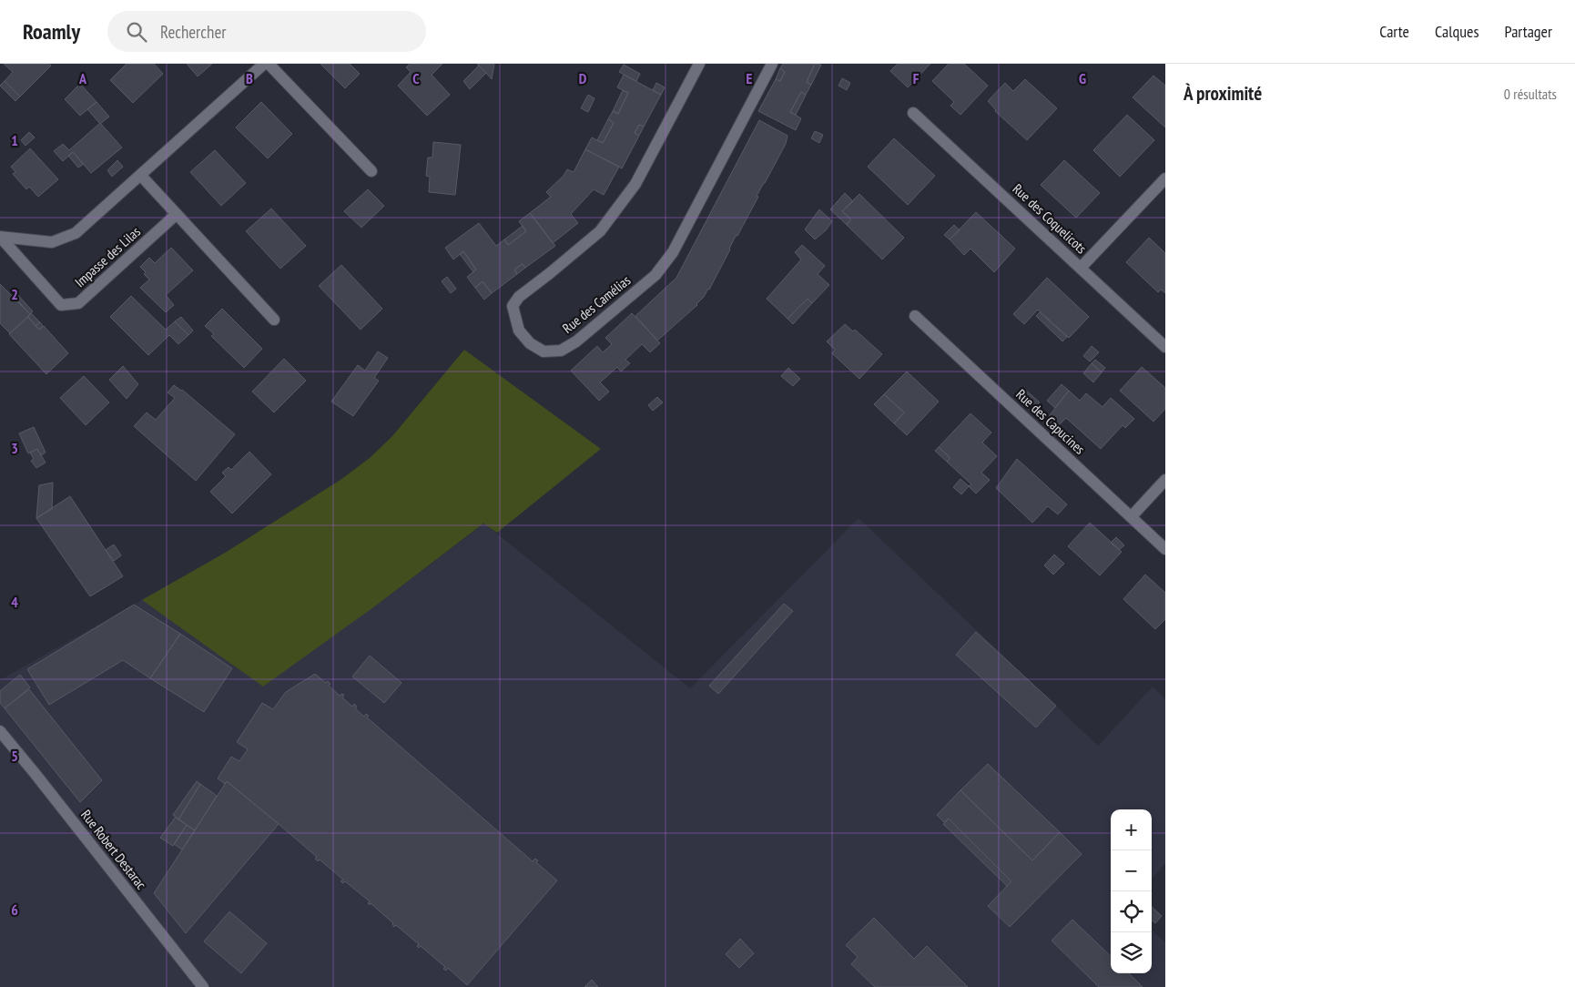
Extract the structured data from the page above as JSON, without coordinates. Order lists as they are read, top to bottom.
{
  "streets": {
    "street": [
      "Rue des Coquelicots",
      "Impasse des Lilas",
      "Rue des Camélias",
      "Rue des Capucines",
      "Rue Robert Destarac"
    ]
  },
  "page": {
    "header": "Roamly",
    "search": "Rechercher",
    "nav": ["Carte", "Calques", "Partager"],
    "heading": ["À proximité", "0 résultats"],
    "map_buttons": ["+", "−"]
  },
  "grid": {
    "columns": [
      "A",
      "B",
      "C",
      "D",
      "E",
      "F",
      "G"
    ],
    "rows": [
      "1",
      "2",
      "3",
      "4",
      "5",
      "6"
    ]
  }
}
